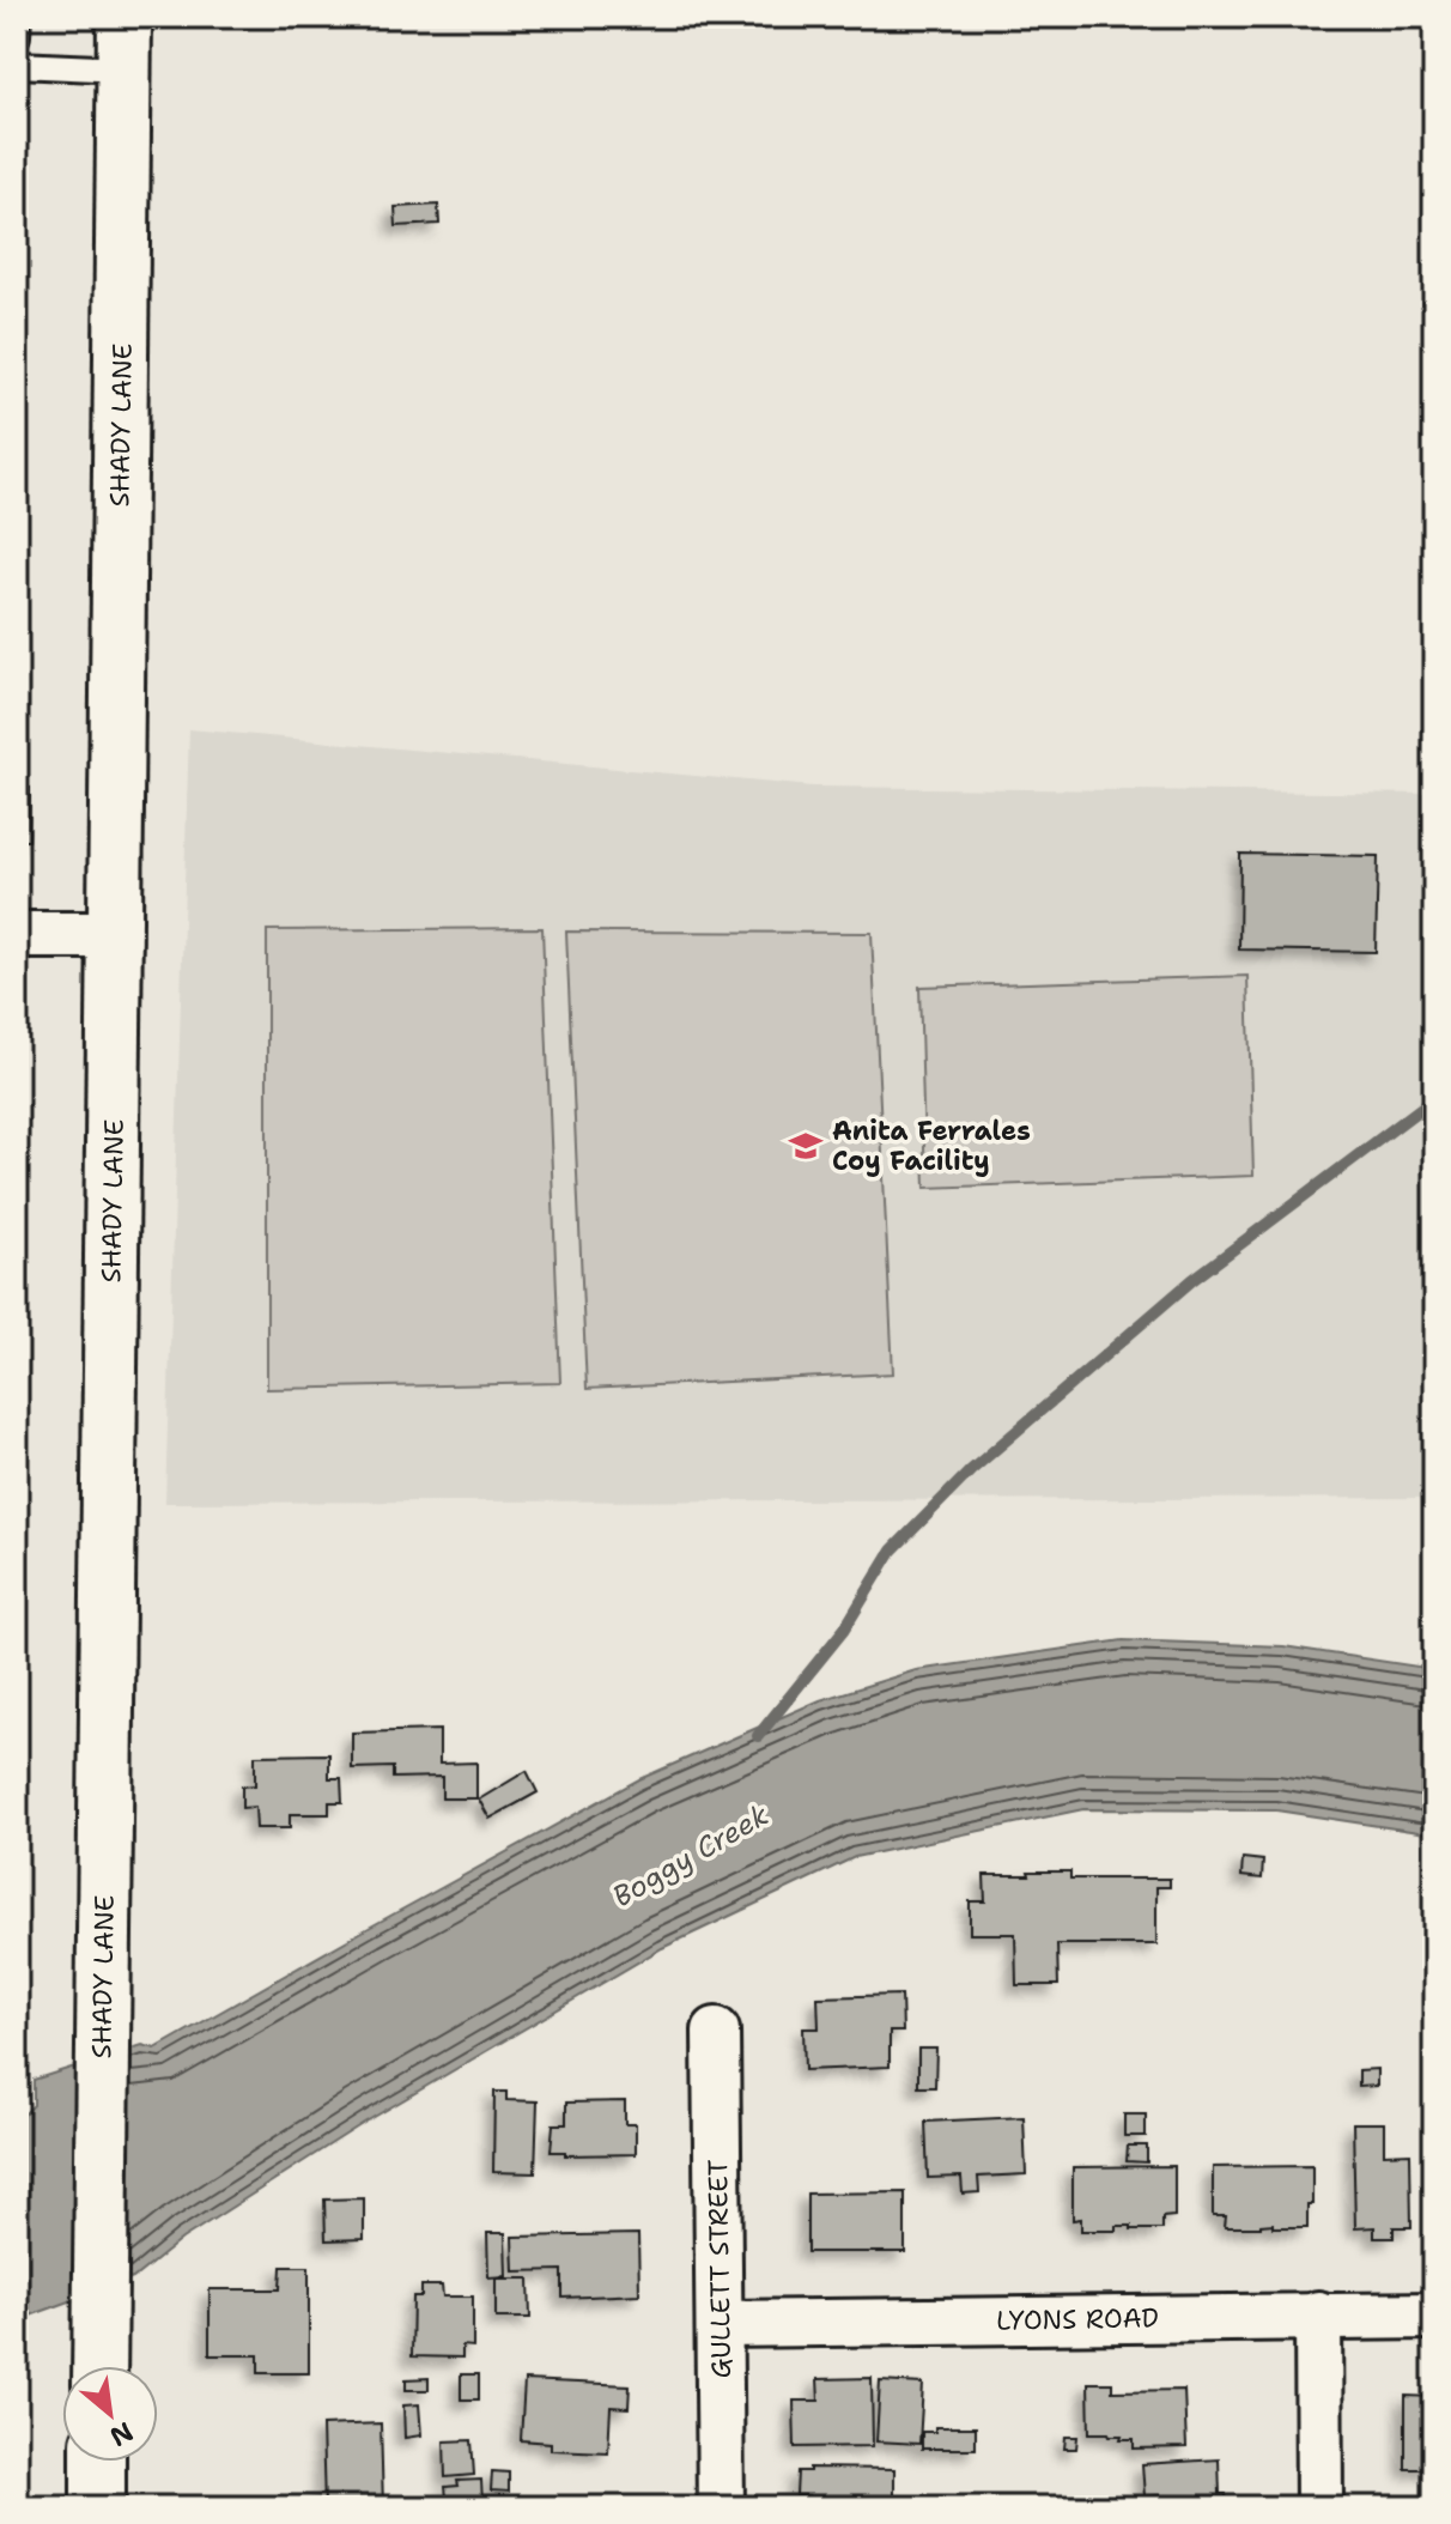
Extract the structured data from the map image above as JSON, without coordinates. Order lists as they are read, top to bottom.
{
  "streets": {
    "street": ["SHADY LANE", "GULLETT STREET", "LYONS ROAD"]
  },
  "crossings": [
    ["GULLETT STREET", "LYONS ROAD"]
  ],
  "water": ["Boggy Creek"],
  "places": {
    "school or university": ["Anita Ferrales Coy Facility"]
  },
  "north": "bottom right"
}
